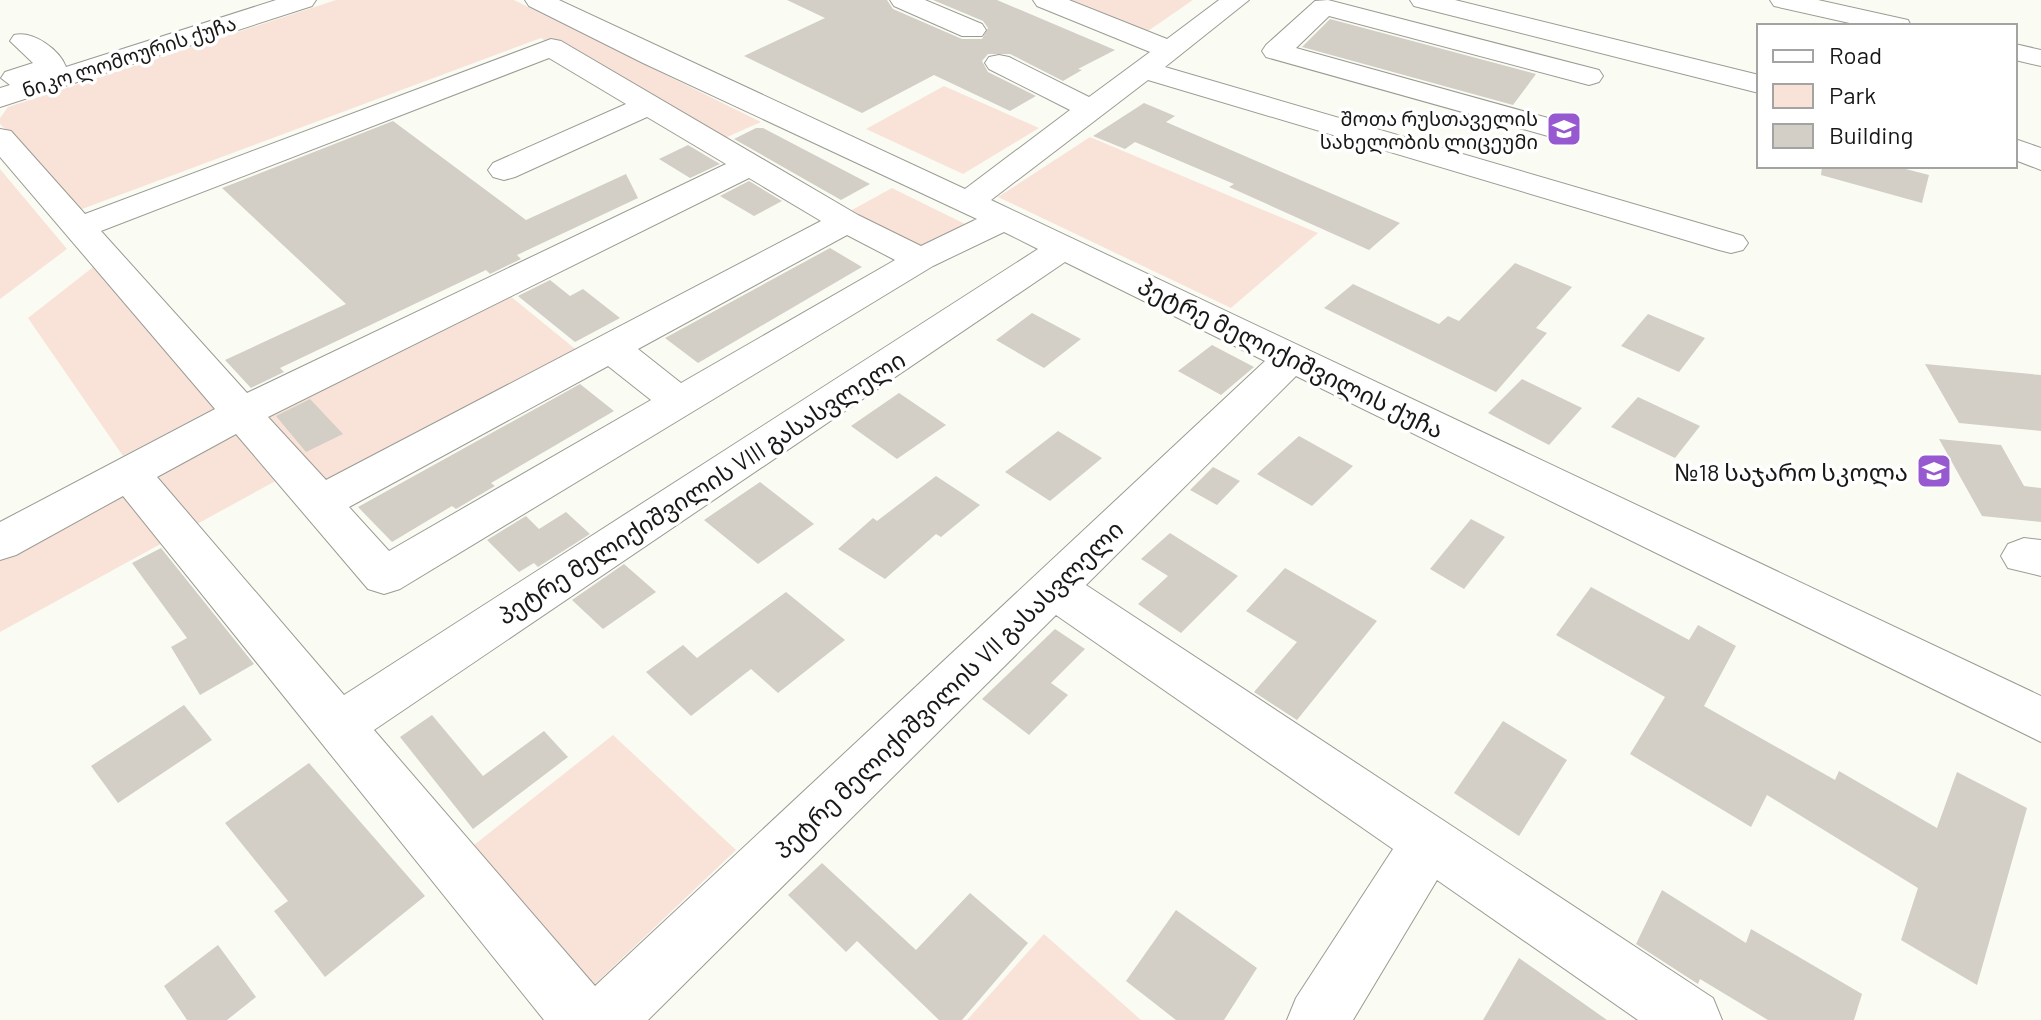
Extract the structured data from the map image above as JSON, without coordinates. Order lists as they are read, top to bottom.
{
  "streets": {
    "street": [
      "ნიკო ლომოურის ქუჩა",
      "პეტრე მელიქიშვილის ქუჩა",
      "პეტრე მელიქიშვილის VIII გასასვლელი",
      "პეტრე მელიქიშვილის VII გასასვლელი"
    ]
  },
  "crossings": [
    ["პეტრე მელიქიშვილის ქუჩა", "პეტრე მელიქიშვილის VIII გასასვლელი"],
    ["პეტრე მელიქიშვილის ქუჩა", "პეტრე მელიქიშვილის VII გასასვლელი"]
  ],
  "places": {
    "school or university": ["შოთა რუსთაველის სახელობის ლიცეუმი", "№18 საჯარო სკოლა"]
  },
  "legend": ["Road", "Park", "Building"]
}
